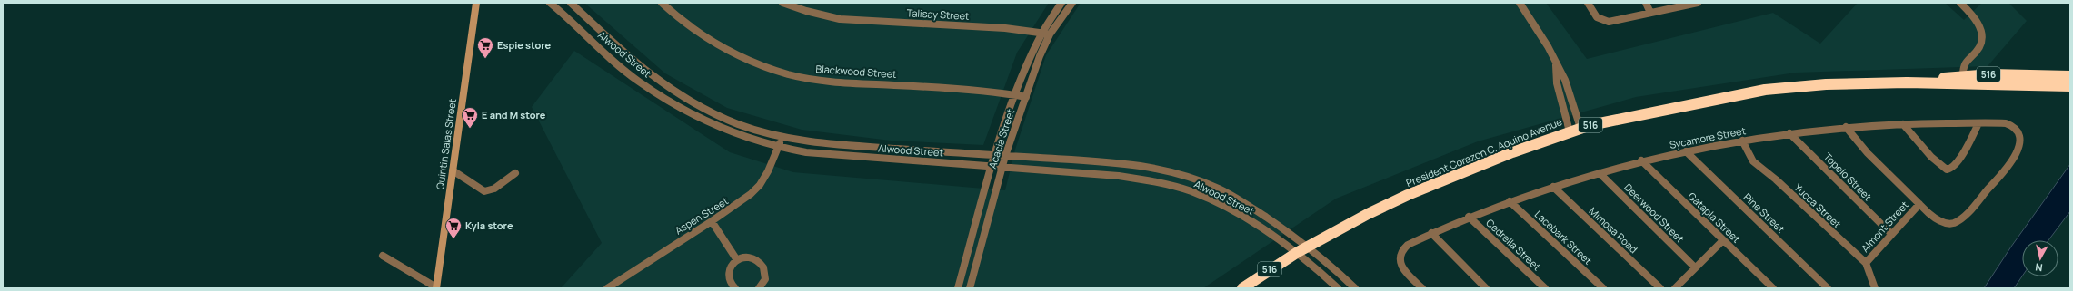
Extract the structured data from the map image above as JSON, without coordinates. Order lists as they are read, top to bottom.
{
  "streets": {
    "highway": ["516", "President Corazon C. Aquino Avenue"],
    "main road": ["Quintin Salas Street"],
    "street": [
      "Talisay Street",
      "Alwood Street",
      "Blackwood Street",
      "Sycamore Street",
      "Acacia Street",
      "Topelo Street",
      "Yucca Street",
      "Deerwood Street",
      "Pine Street",
      "Aspen Street",
      "Gatapla Street",
      "Almont Street",
      "Mimosa Road",
      "Lacebark Street",
      "Cedrella Street"
    ]
  },
  "crossings": [
    ["Talisay Street", "Acacia Street"],
    ["Alwood Street", "Acacia Street"],
    ["Alwood Street", "President Corazon C. Aquino Avenue"],
    ["Alwood Street", "Aspen Street"],
    ["Blackwood Street", "Acacia Street"],
    ["Sycamore Street", "Topelo Street"],
    ["Sycamore Street", "Yucca Street"],
    ["Sycamore Street", "Deerwood Street"],
    ["Sycamore Street", "Pine Street"],
    ["Sycamore Street", "Gatapla Street"],
    ["Sycamore Street", "Almont Street"],
    ["Sycamore Street", "Mimosa Road"],
    ["Sycamore Street", "Lacebark Street"],
    ["Sycamore Street", "Cedrella Street"],
    ["Topelo Street", "Almont Street"],
    ["Yucca Street", "Almont Street"]
  ],
  "places": {
    "supermarket": ["Espie store", "E and M store", "Kyla store"]
  },
  "north": "bottom"
}
